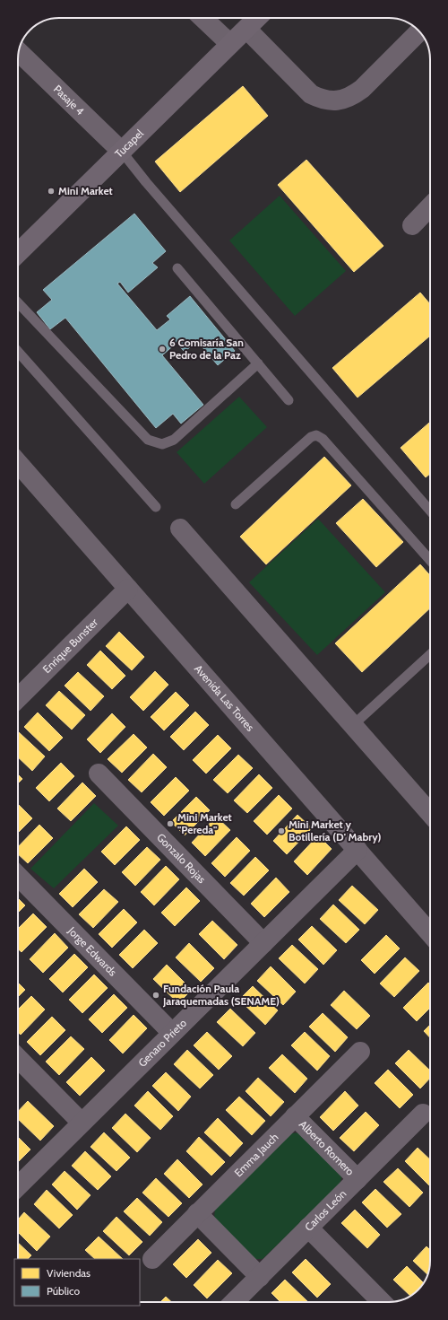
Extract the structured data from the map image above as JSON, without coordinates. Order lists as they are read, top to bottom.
{
  "streets": {
    "main road": ["Tucapel"],
    "street": [
      "Pasaje 4",
      "Enrique Bunster",
      "Avenida Las Torres",
      "Gonzalo Rojas",
      "Jorge Edwards",
      "Genaro Prieto",
      "Alberto Romero",
      "Emma Jauch",
      "Carlos León"
    ]
  },
  "crossings": [
    ["Pasaje 4", "Tucapel"],
    ["Enrique Bunster", "Avenida Las Torres"],
    ["Avenida Las Torres", "Genaro Prieto"],
    ["Gonzalo Rojas", "Genaro Prieto"],
    ["Jorge Edwards", "Genaro Prieto"],
    ["Alberto Romero", "Emma Jauch"],
    ["Alberto Romero", "Carlos León"]
  ],
  "places": [
    "Mini Market",
    "6 Comisaría San Pedro de la Paz",
    "Mini Market \"Pereda\"",
    "Mini Market y Botillería (D' Mabry)",
    "Fundación Paula Jaraquemadas (SENAME)"
  ],
  "legend": ["Viviendas", "Público"]
}
